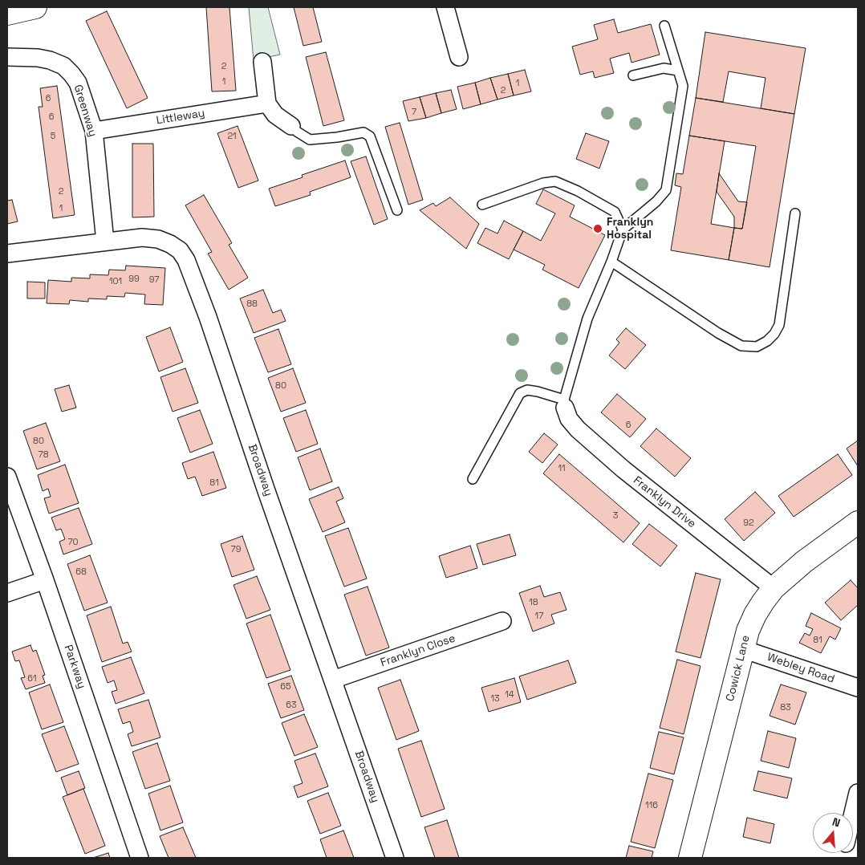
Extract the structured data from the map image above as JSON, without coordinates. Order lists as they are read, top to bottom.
{
  "streets": {
    "street": [
      "Greenway",
      "Littleway",
      "Broadway",
      "Franklyn Drive",
      "Franklyn Close",
      "Parkway",
      "Cowick Lane",
      "Webley Road"
    ]
  },
  "crossings": [
    ["Greenway", "Littleway"],
    ["Greenway", "Broadway"],
    ["Broadway", "Franklyn Close"],
    ["Franklyn Drive", "Cowick Lane"],
    ["Cowick Lane", "Webley Road"]
  ],
  "places": ["Franklyn Hospital"],
  "house_numbers": [
    "2",
    "1",
    "1",
    "2",
    "6",
    "7",
    "6",
    "5",
    "21",
    "2",
    "1",
    "99",
    "97",
    "101",
    "88",
    "80",
    "6",
    "80",
    "78",
    "11",
    "81",
    "3",
    "92",
    "70",
    "79",
    "68",
    "18",
    "17",
    "81",
    "61",
    "65",
    "14",
    "13",
    "63",
    "83",
    "116"
  ],
  "north": "top"
}
